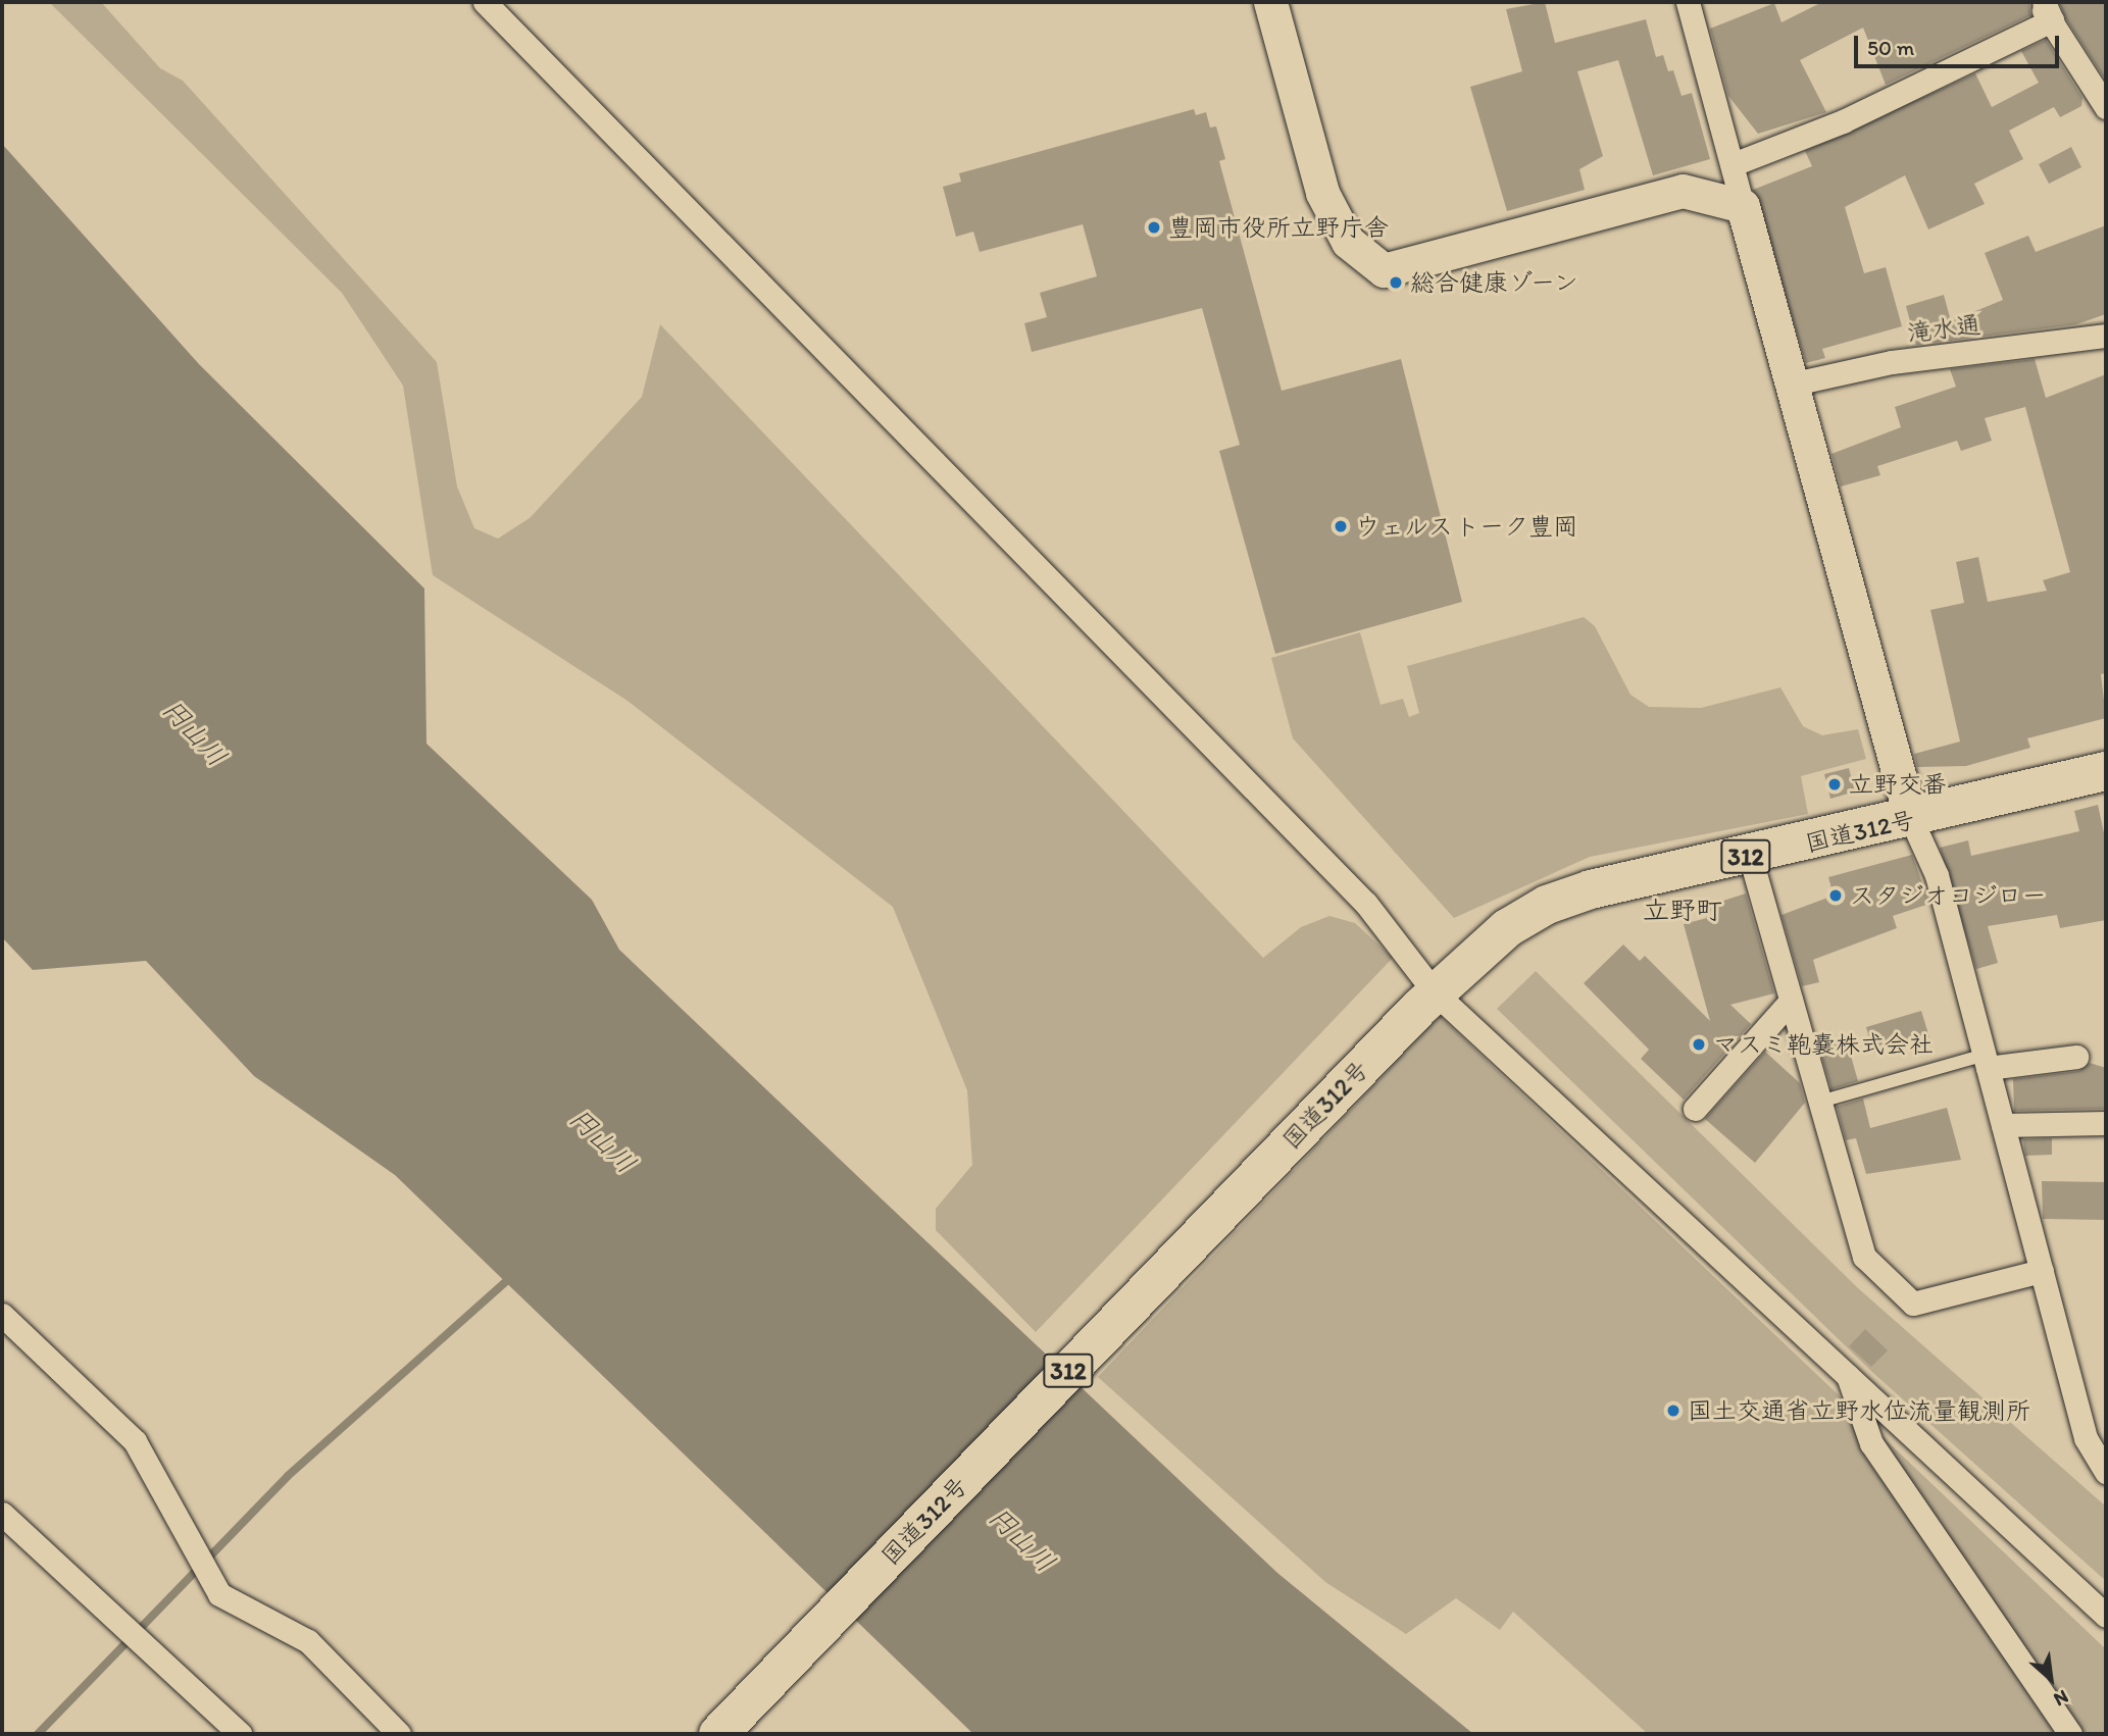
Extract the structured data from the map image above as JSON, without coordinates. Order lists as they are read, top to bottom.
{
  "streets": {
    "highway": ["国道312号", "312"],
    "street": ["滝水通"]
  },
  "districts": ["立野町"],
  "water": ["円山川"],
  "places": [
    "豊岡市役所立野庁舎",
    "総合健康ゾーン",
    "ウェルストーク豊岡",
    "立野交番",
    "スタジオコジロー",
    "マスミ鞄嚢株式会社",
    "国土交通省立野水位流量観測所"
  ],
  "scale_bar": "50 m",
  "north": "bottom right"
}
